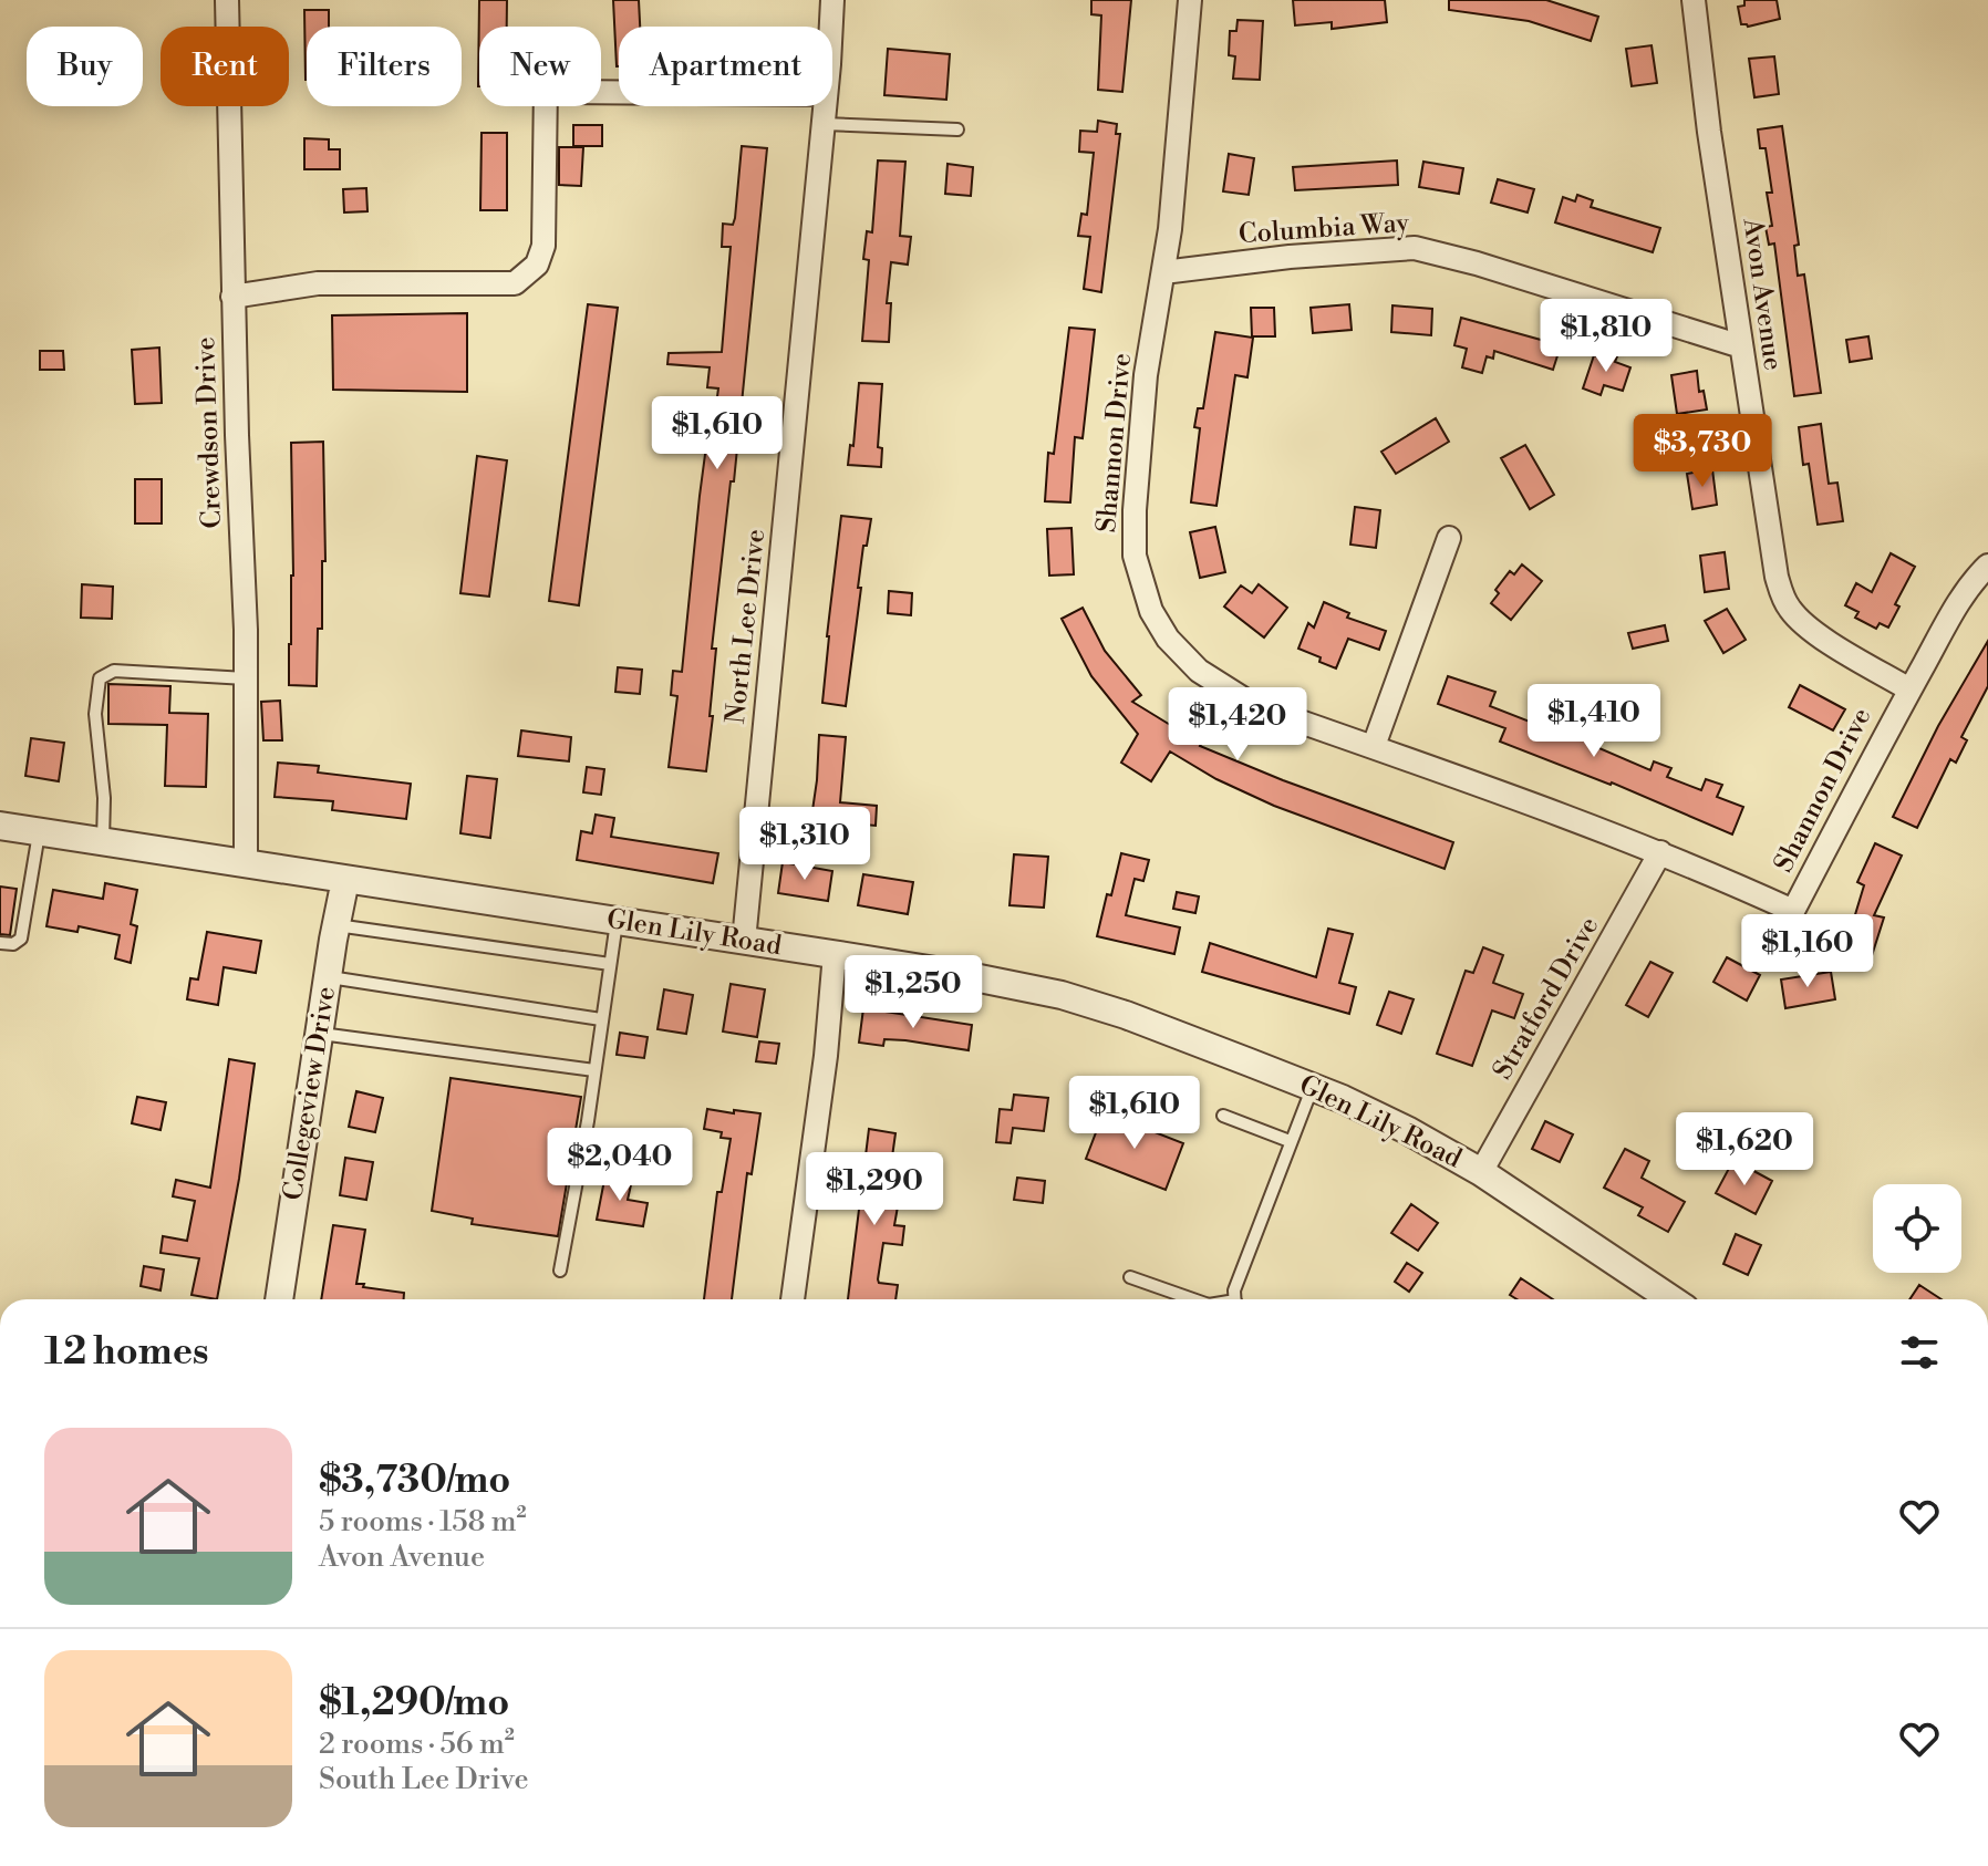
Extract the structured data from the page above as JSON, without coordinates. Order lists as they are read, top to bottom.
{
  "streets": {
    "street": [
      "Columbia Way",
      "Avon Avenue",
      "Crewdson Drive",
      "Shannon Drive",
      "North Lee Drive",
      "Glen Lily Road",
      "Stratford Drive",
      "Collegeview Drive"
    ]
  },
  "crossings": [
    ["Columbia Way", "Avon Avenue"],
    ["Columbia Way", "Shannon Drive"],
    ["Avon Avenue", "Shannon Drive"],
    ["Crewdson Drive", "Glen Lily Road"],
    ["Shannon Drive", "Stratford Drive"],
    ["North Lee Drive", "Glen Lily Road"],
    ["Glen Lily Road", "Stratford Drive"],
    ["Glen Lily Road", "Collegeview Drive"]
  ],
  "page": {
    "chip": [
      "Buy",
      "Rent",
      "Filters",
      "New",
      "Apartment"
    ],
    "price": [
      "$1,810",
      "$1,610",
      "$3,730",
      "$1,410",
      "$1,420",
      "$1,310",
      "$1,160",
      "$1,250",
      "$1,610",
      "$1,620",
      "$2,040",
      "$1,290"
    ],
    "heading": "12 homes",
    "list": [
      {
        "name": "$3,730/mo",
        "note": "5 rooms · 158 m² · Avon Avenue"
      },
      {
        "name": "$1,290/mo",
        "note": "2 rooms · 56 m² · South Lee Drive"
      }
    ]
  }
}
